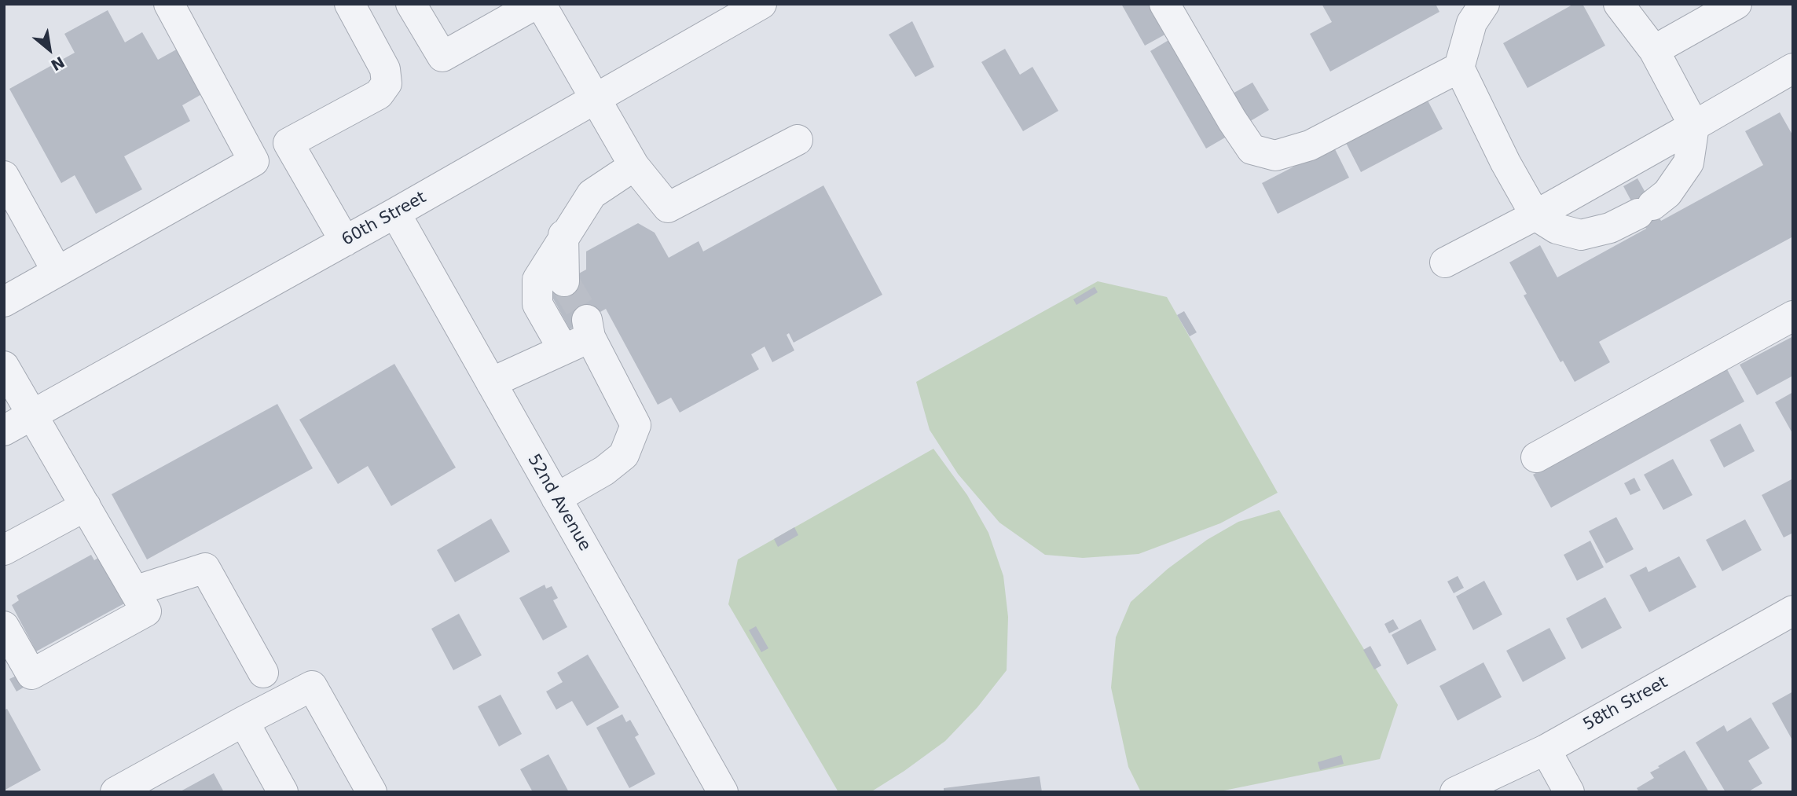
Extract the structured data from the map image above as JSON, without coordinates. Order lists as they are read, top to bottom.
{
  "streets": {
    "street": ["60th Street", "52nd Avenue", "58th Street"]
  },
  "crossings": [
    ["60th Street", "52nd Avenue"]
  ],
  "north": "bottom right"
}
